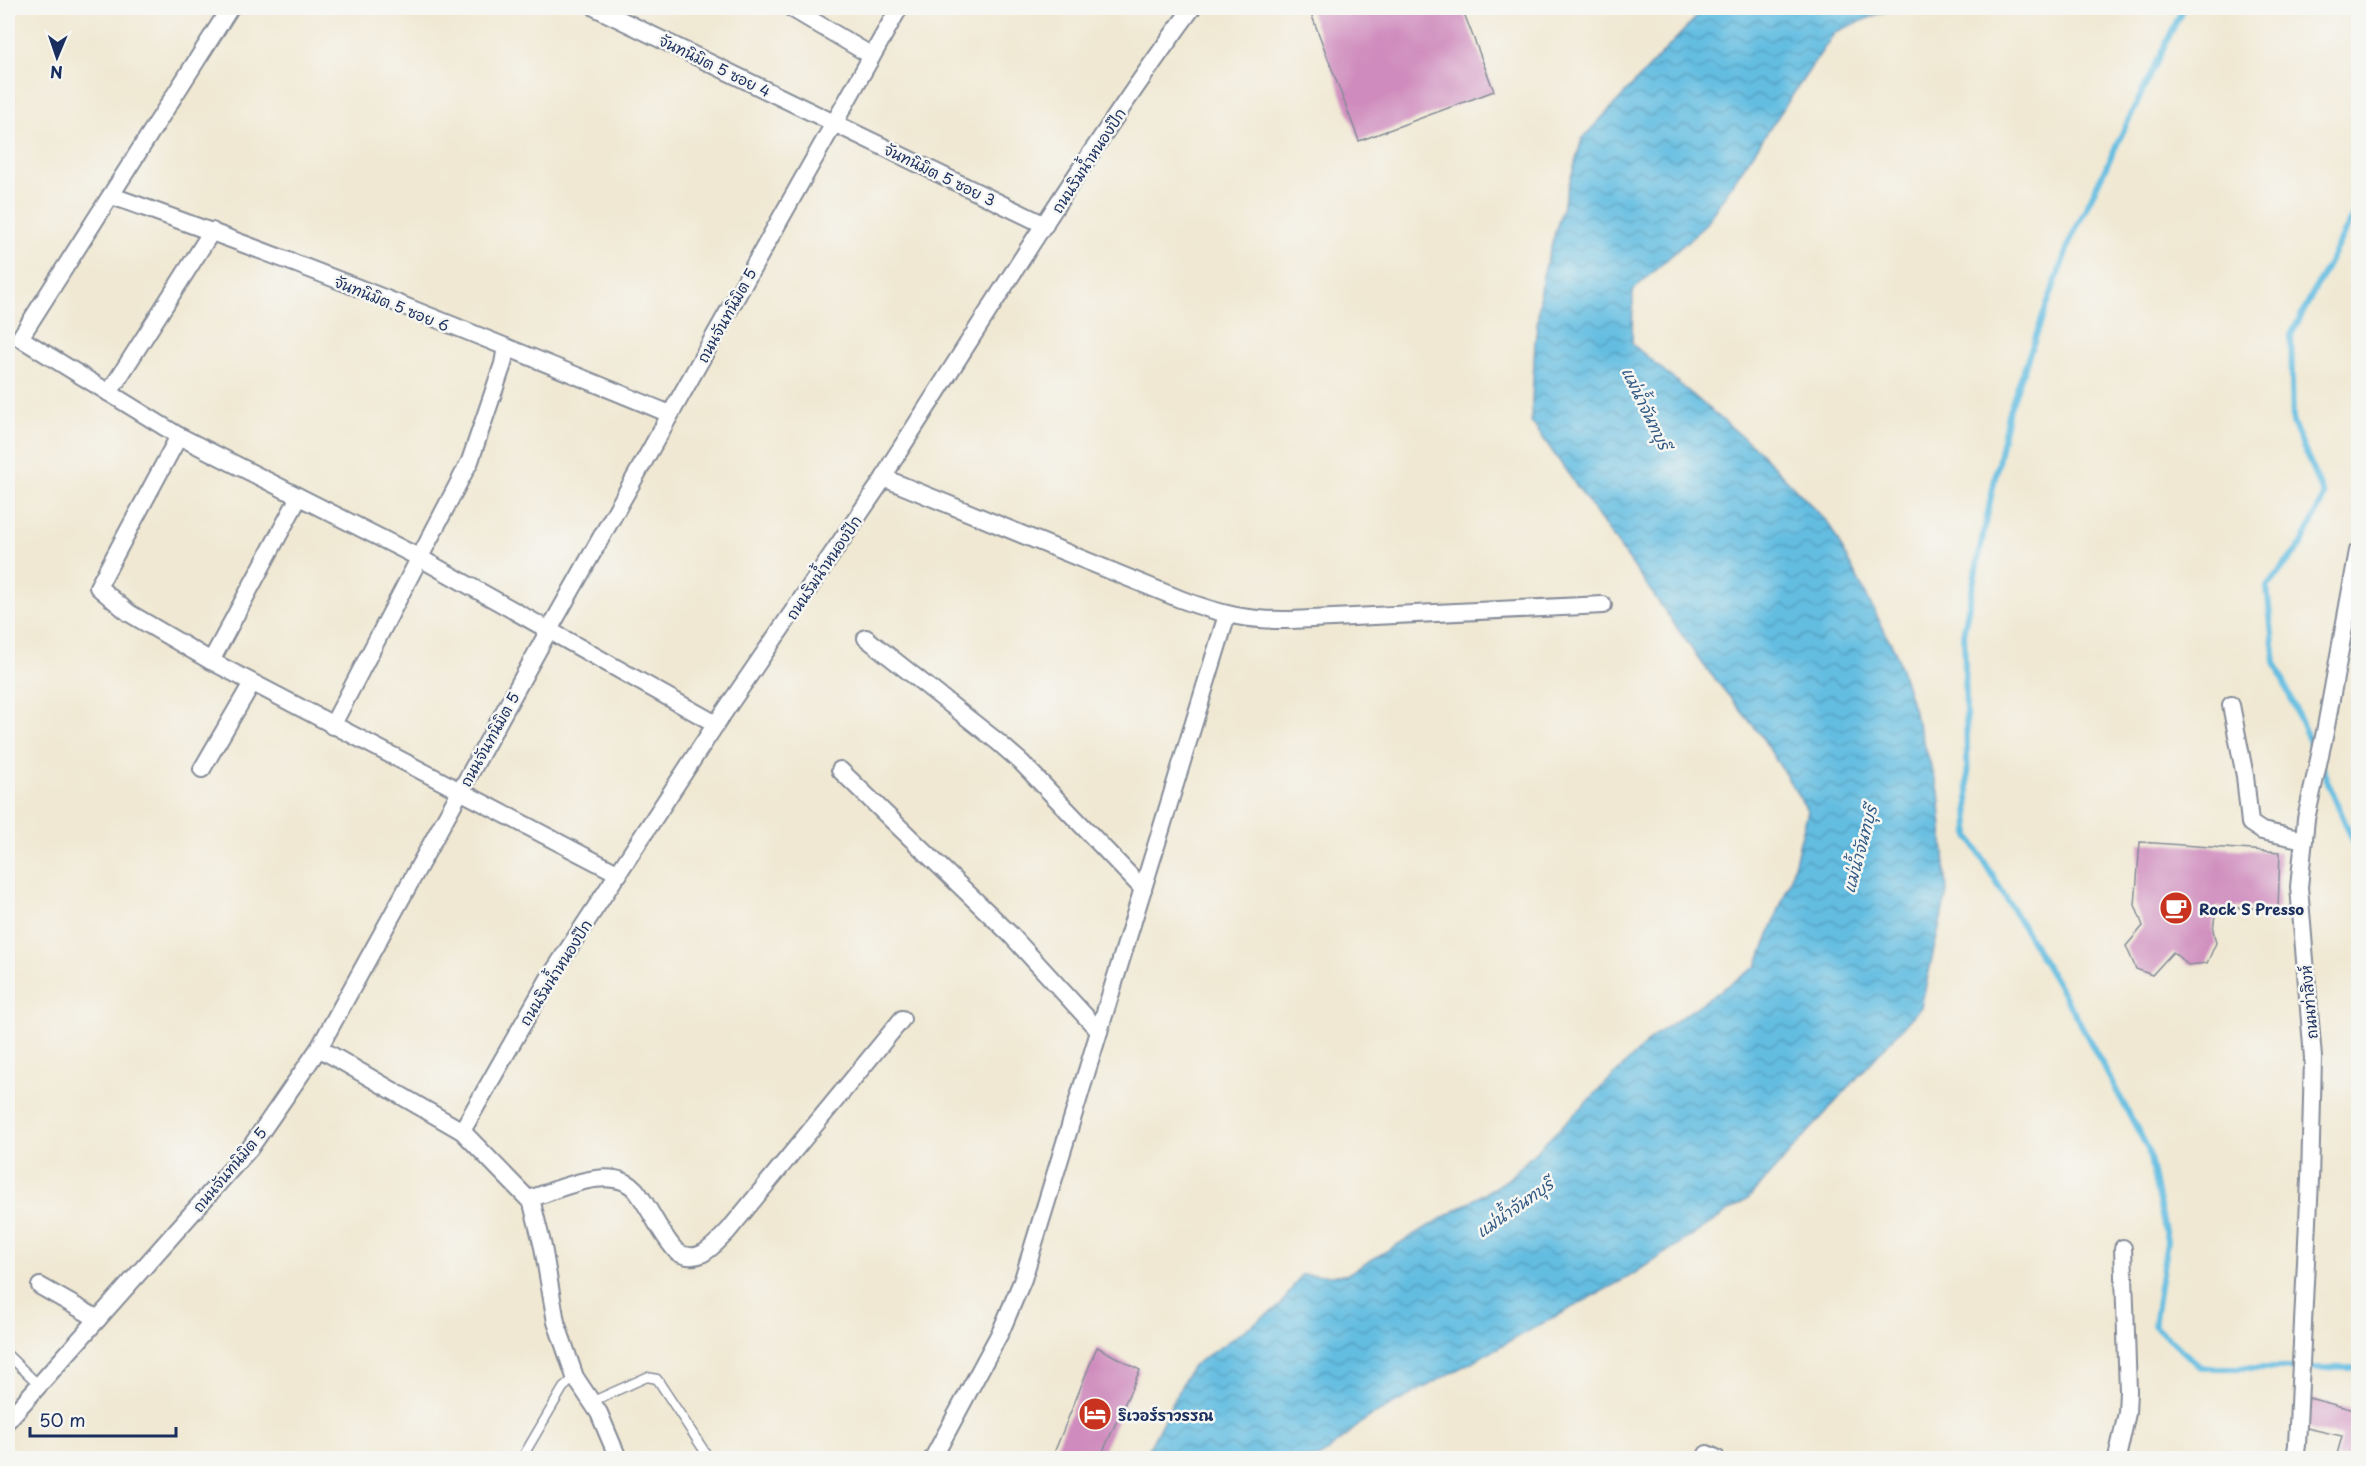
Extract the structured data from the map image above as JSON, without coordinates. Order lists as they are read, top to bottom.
{
  "streets": {
    "street": [
      "จันทนิมิต 5 ซอย 4",
      "ถนนริมน้ำหนองปึก",
      "จันทนิมิต 5 ซอย 3",
      "จันทนิมิต 5 ซอย 6",
      "ถนนจันทนิมิต 5",
      "ถนนท่าสิงห์"
    ]
  },
  "crossings": [
    ["จันทนิมิต 5 ซอย 4", "จันทนิมิต 5 ซอย 3"],
    ["จันทนิมิต 5 ซอย 4", "ถนนจันทนิมิต 5"],
    ["ถนนริมน้ำหนองปึก", "จันทนิมิต 5 ซอย 3"],
    ["จันทนิมิต 5 ซอย 3", "ถนนจันทนิมิต 5"],
    ["จันทนิมิต 5 ซอย 6", "ถนนจันทนิมิต 5"]
  ],
  "water": ["แม่น้ำจันทบุรี"],
  "places": {
    "cafe": ["Rock S Presso"],
    "hotel": ["ริเวอร์ราวรรณ"]
  },
  "scale_bar": "50 m",
  "north": "bottom"
}
